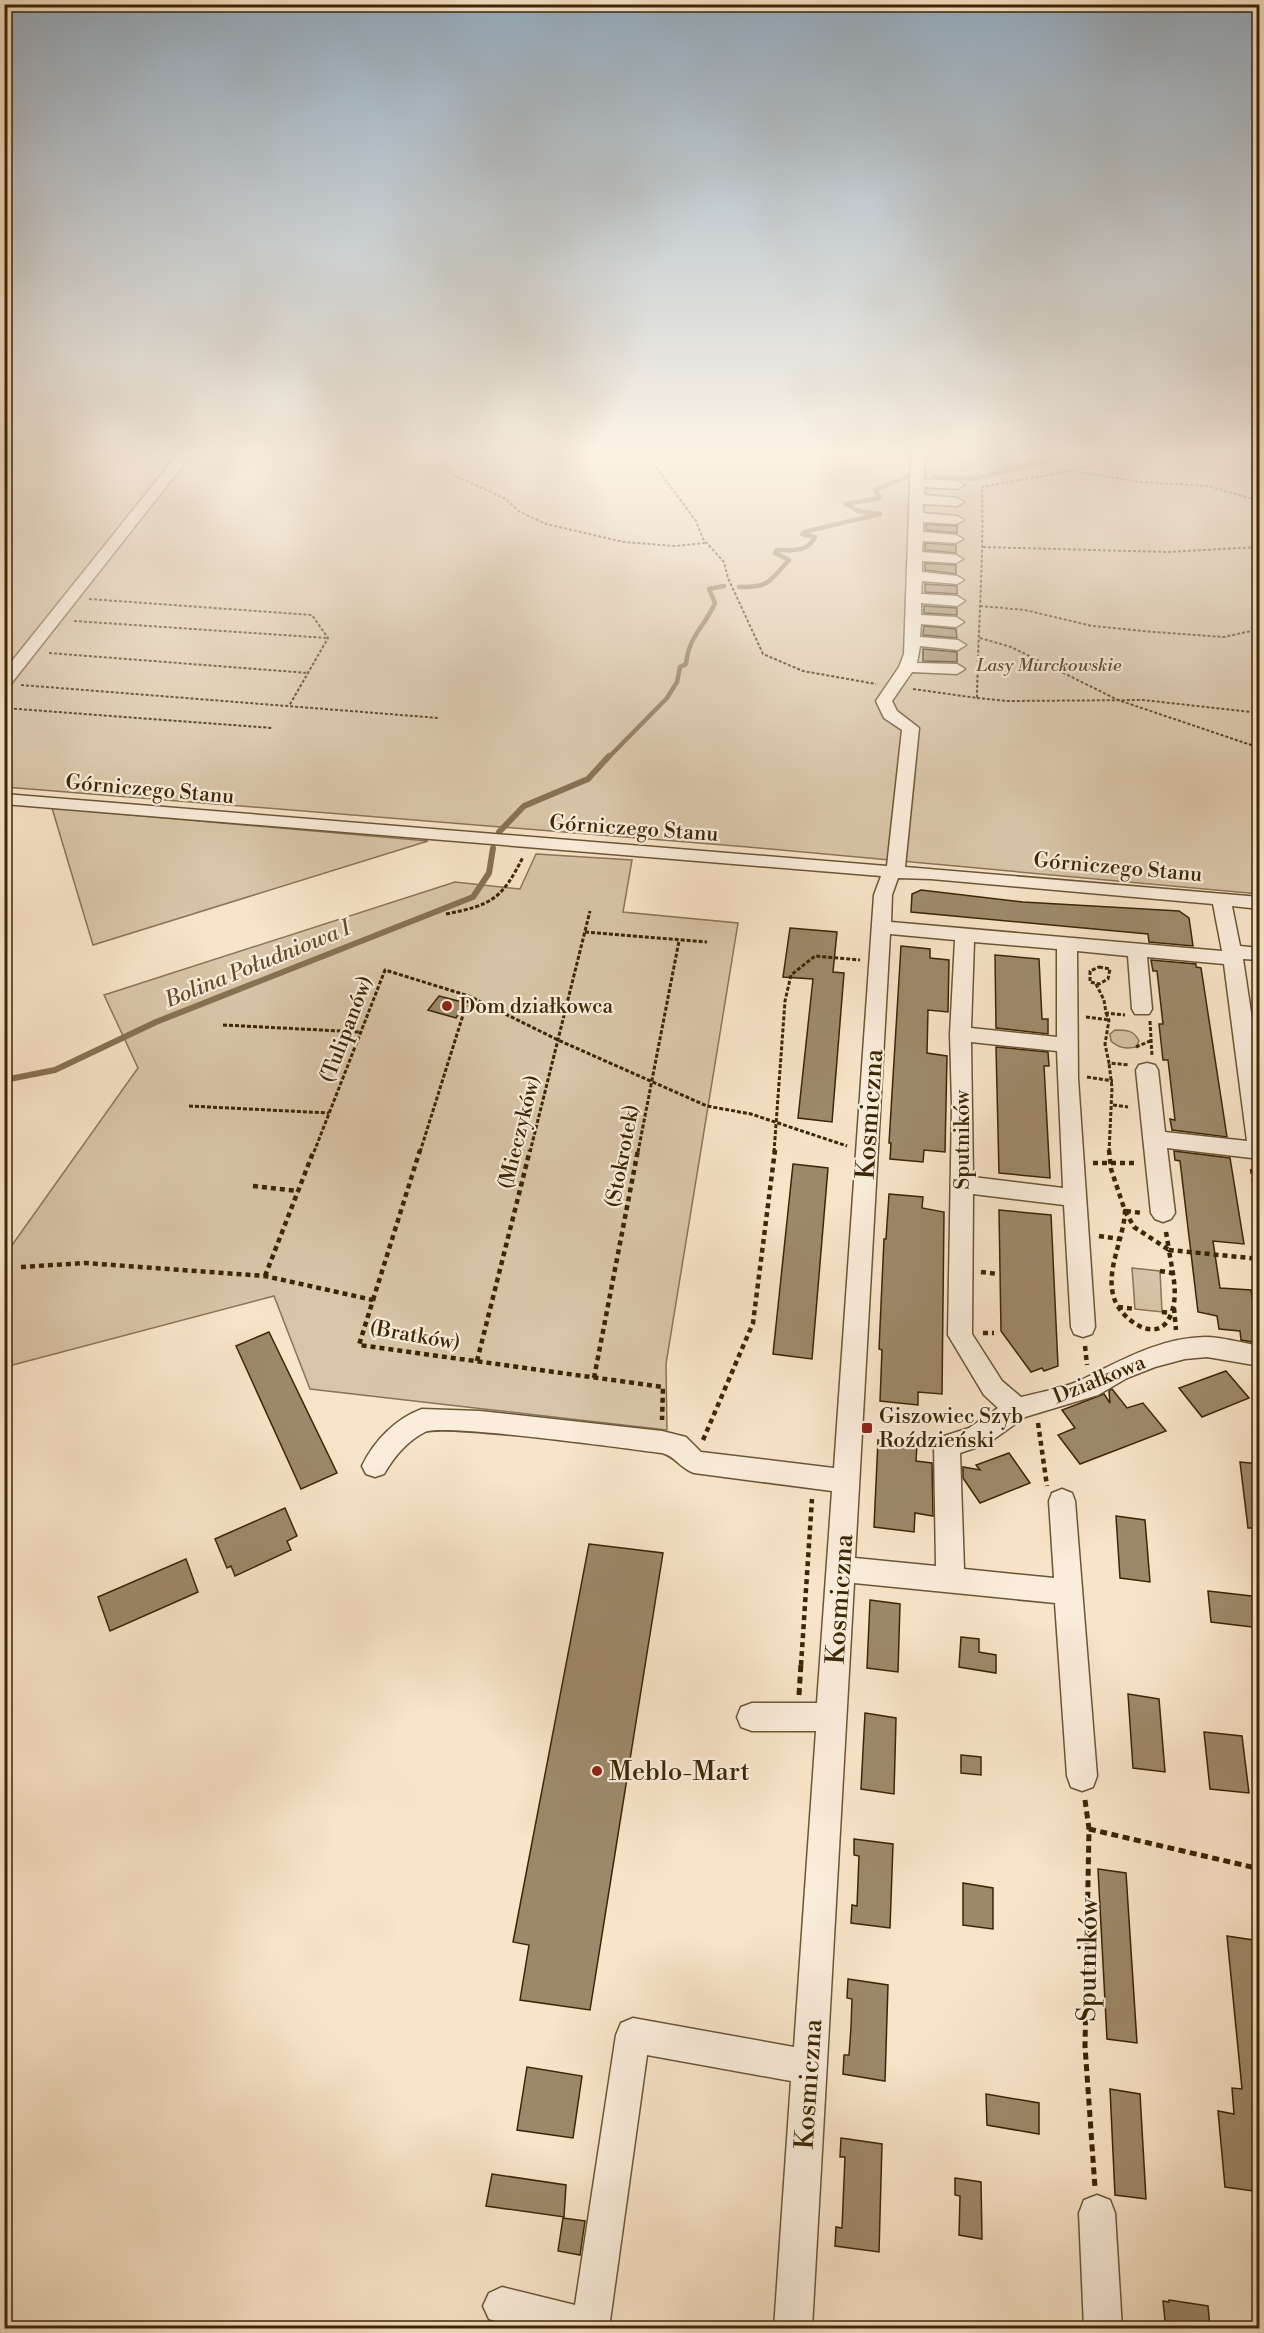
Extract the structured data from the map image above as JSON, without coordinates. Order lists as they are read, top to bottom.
{
  "streets": {
    "street": [
      "Górniczego Stanu",
      "Kosmiczna",
      "Sputników",
      "Działkowa"
    ],
    "path": [
      "(Tulipanów)",
      "(Mieczyków)",
      "(Stokrotek)",
      "(Bratków)"
    ]
  },
  "crossings": [
    ["Górniczego Stanu", "Kosmiczna"],
    ["(Tulipanów)", "Kosmiczna"],
    ["(Tulipanów)", "(Mieczyków)"],
    ["(Tulipanów)", "(Stokrotek)"],
    ["(Tulipanów)", "(Bratków)"],
    ["(Mieczyków)", "(Bratków)"],
    ["Sputników", "Działkowa"],
    ["(Stokrotek)", "(Bratków)"]
  ],
  "water": ["Bolina Południowa I"],
  "parks": ["Lasy Murckowskie"],
  "places": {
    "other": ["Dom działkowca", "Meblo-Mart"],
    "transit": ["Giszowiec Szyb Roździeński"]
  }
}
